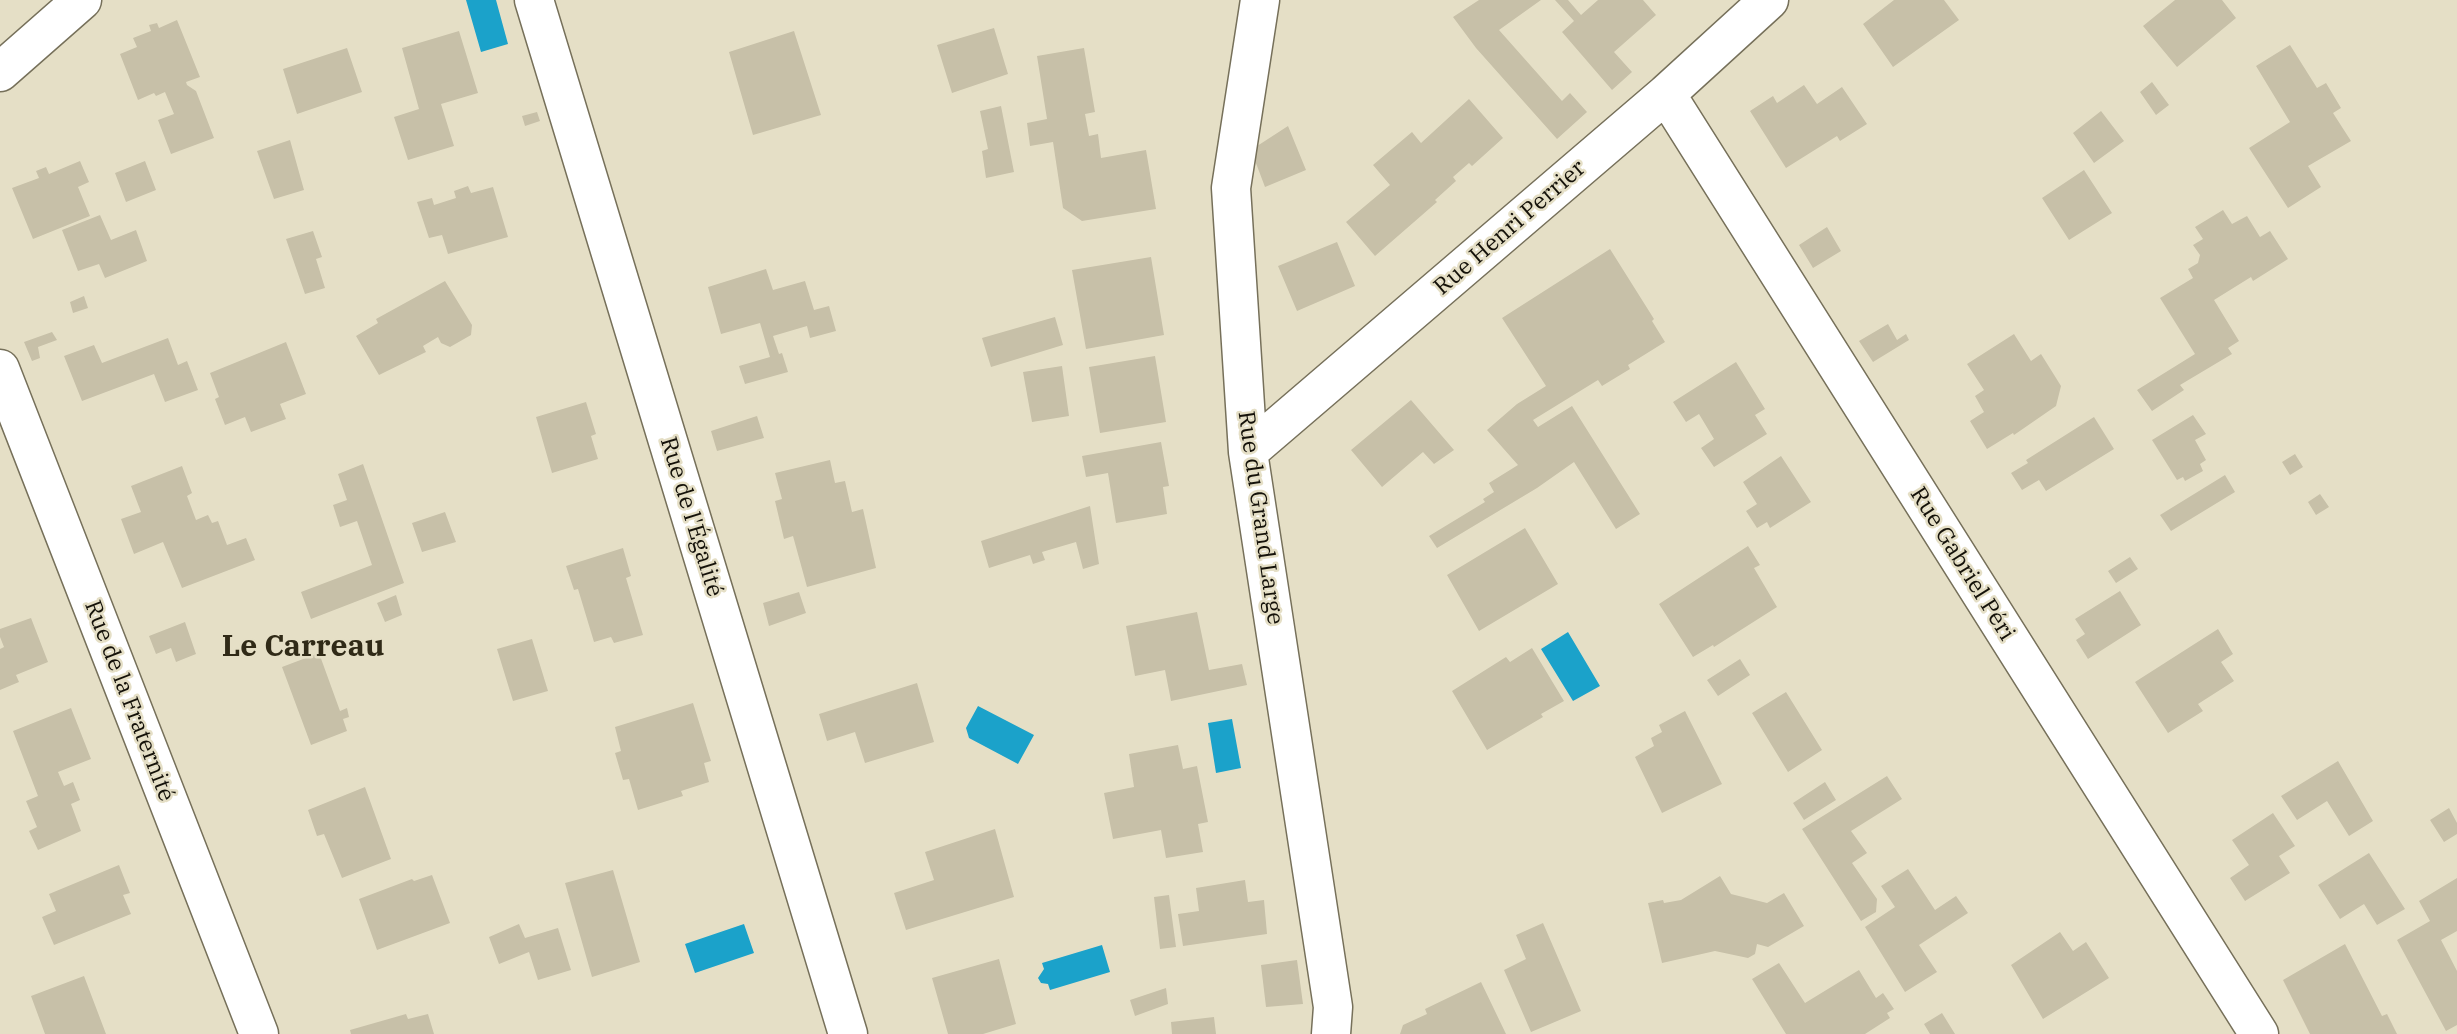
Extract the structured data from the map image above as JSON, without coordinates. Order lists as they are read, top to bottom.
{
  "streets": {
    "street": [
      "Rue Henri Perrier",
      "Rue de l'Égalité",
      "Rue du Grand Large",
      "Rue Gabriel Péri",
      "Rue de la Fraternité"
    ]
  },
  "crossings": [
    ["Rue Henri Perrier", "Rue du Grand Large"],
    ["Rue Henri Perrier", "Rue Gabriel Péri"]
  ],
  "districts": ["Le Carreau"]
}
